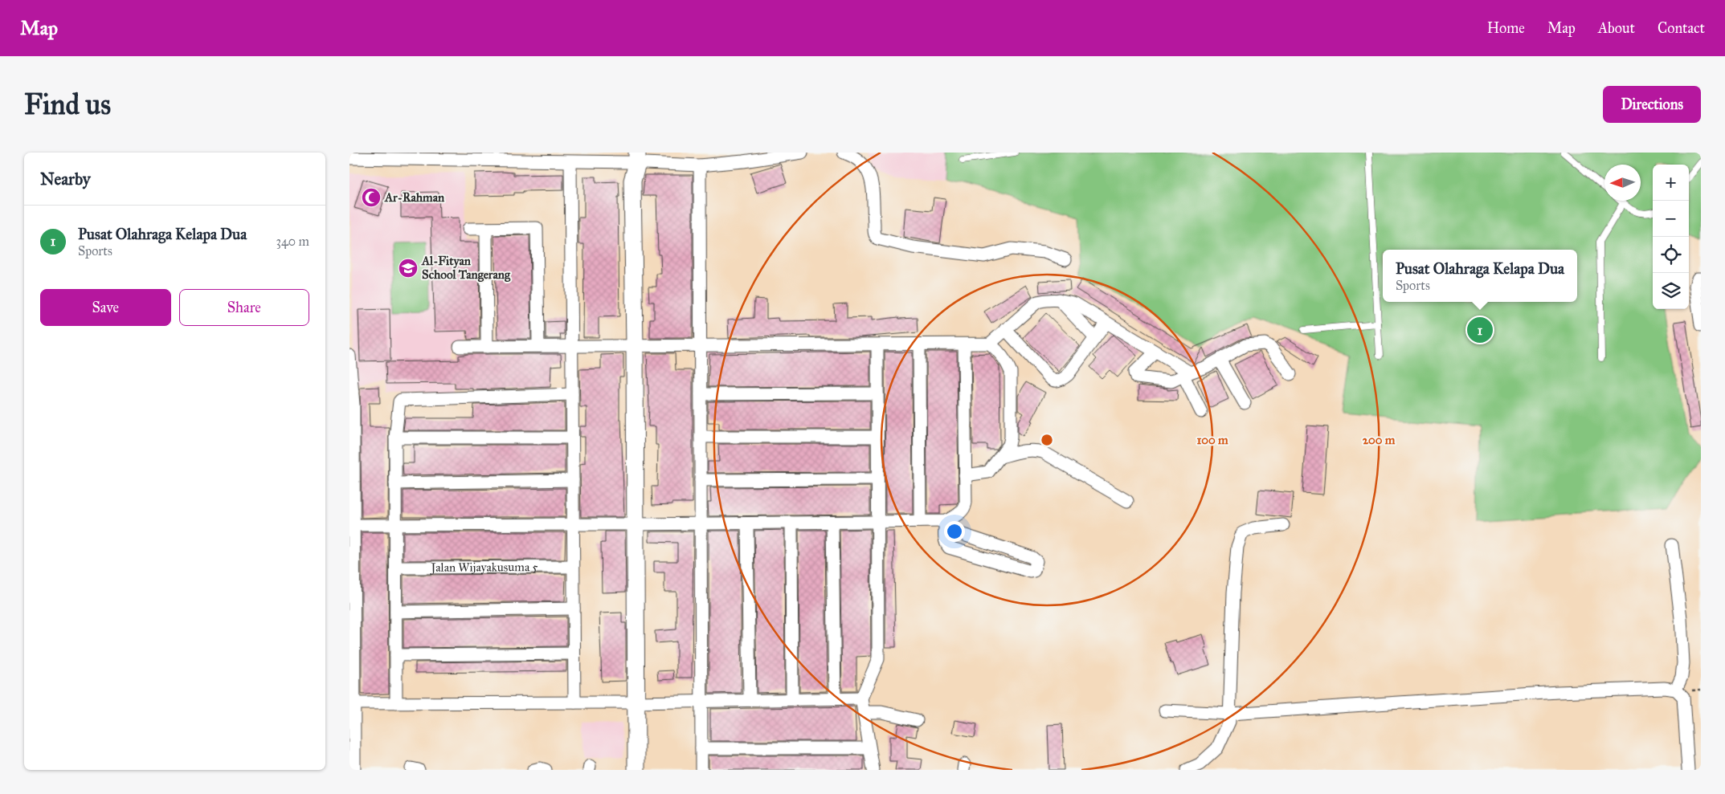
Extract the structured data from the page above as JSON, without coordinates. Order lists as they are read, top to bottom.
{
  "streets": {
    "street": ["Jalan Wijayakusuma 5"]
  },
  "places": {
    "mosque": ["Ar-Rahman"],
    "school or university": ["Al-Fityan School Tangerang"]
  },
  "north": "left",
  "page": {
    "header": "Map",
    "nav": [
      "Home",
      "Map",
      "About",
      "Contact"
    ],
    "buttons": [
      "Directions",
      ["Save", "Share"]
    ],
    "title": "Find us",
    "heading": "Nearby",
    "map_buttons": ["+", "−"],
    "list": [
      {
        "mark": "1",
        "name": "Pusat Olahraga Kelapa Dua",
        "note": "Sports",
        "value": "340 m"
      }
    ],
    "popup": ["Pusat Olahraga Kelapa Dua", "Sports"],
    "pins": "1"
  },
  "rings": ["100 m", "200 m"]
}
